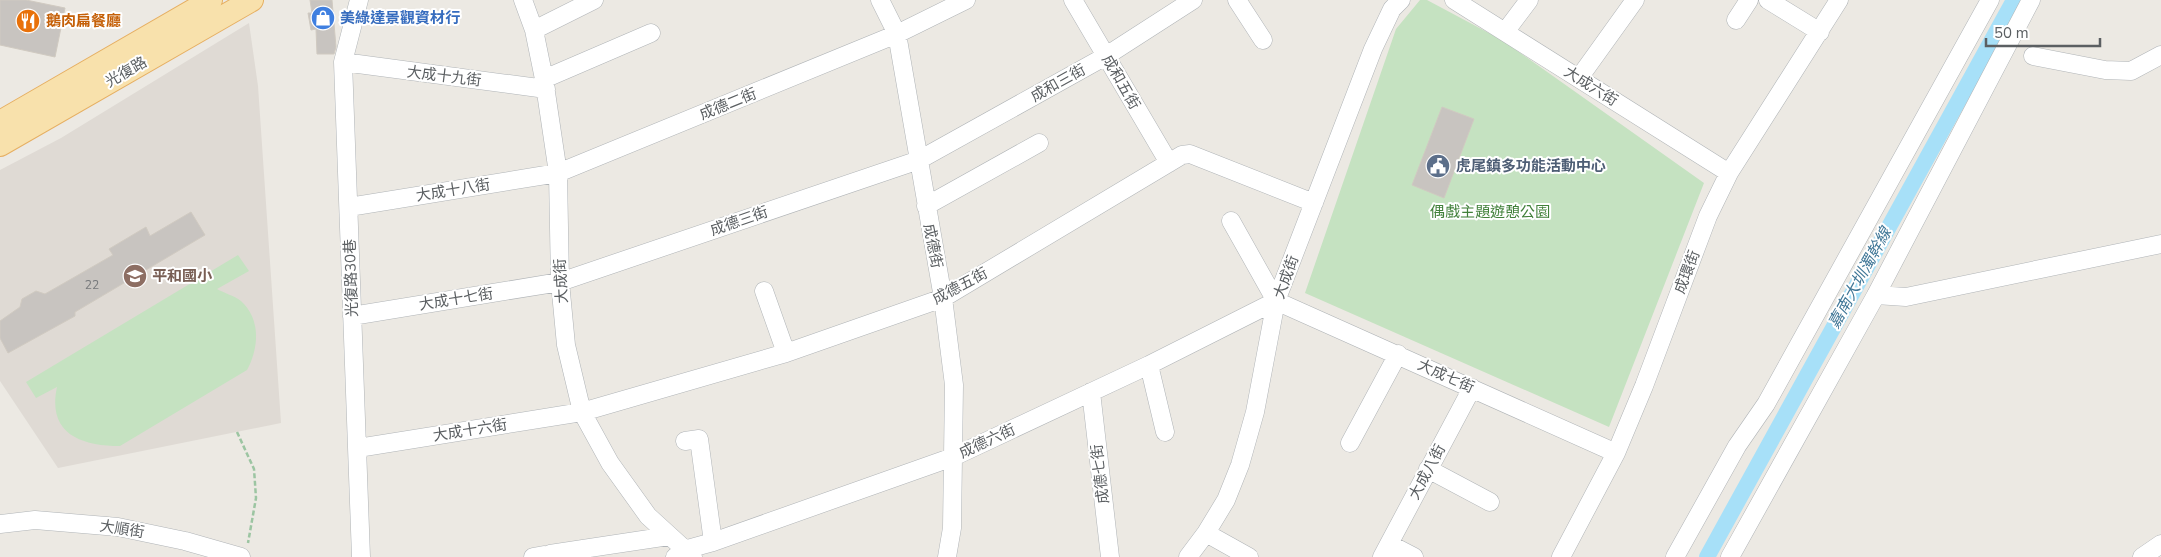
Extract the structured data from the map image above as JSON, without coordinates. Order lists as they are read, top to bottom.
{
  "streets": {
    "main road": ["光復路"],
    "street": [
      "大成十九街",
      "成和五街",
      "成和三街",
      "大成六街",
      "成德二街",
      "大成十八街",
      "成德三街",
      "成德街",
      "成環街",
      "大成街",
      "光復路30巷",
      "成德五街",
      "大成十七街",
      "大成七街",
      "大成十六街",
      "成德六街",
      "大成八街",
      "成德七街",
      "大順街"
    ]
  },
  "crossings": [
    ["大成十九街", "大成街"],
    ["大成十九街", "光復路30巷"],
    ["成和五街", "成和三街"],
    ["成和五街", "成德五街"],
    ["成和三街", "成德三街"],
    ["成和三街", "成德街"],
    ["大成六街", "成環街"],
    ["成德二街", "大成十八街"],
    ["成德二街", "成德街"],
    ["成德二街", "大成街"],
    ["大成十八街", "大成街"],
    ["大成十八街", "光復路30巷"],
    ["成德三街", "成德街"],
    ["成德三街", "大成街"],
    ["成德三街", "大成十七街"],
    ["成德街", "成德五街"],
    ["成德街", "成德六街"],
    ["成環街", "大成七街"],
    ["大成街", "成德五街"],
    ["大成街", "大成十七街"],
    ["大成街", "大成七街"],
    ["大成街", "大成十六街"],
    ["大成街", "成德六街"],
    ["光復路30巷", "大成十七街"],
    ["光復路30巷", "大成十六街"],
    ["成德五街", "大成十六街"],
    ["大成七街", "成德六街"],
    ["大成七街", "大成八街"],
    ["成德六街", "成德七街"]
  ],
  "water": ["嘉南大圳濁幹線"],
  "parks": ["偶戲主題遊憩公園"],
  "places": {
    "shop": ["美綠達景觀資材行"],
    "restaurant": ["鵝肉扁餐廳"],
    "public building": ["虎尾鎮多功能活動中心"],
    "school or university": ["平和國小"]
  },
  "house_numbers": ["22"],
  "scale_bar": "50 m"
}
